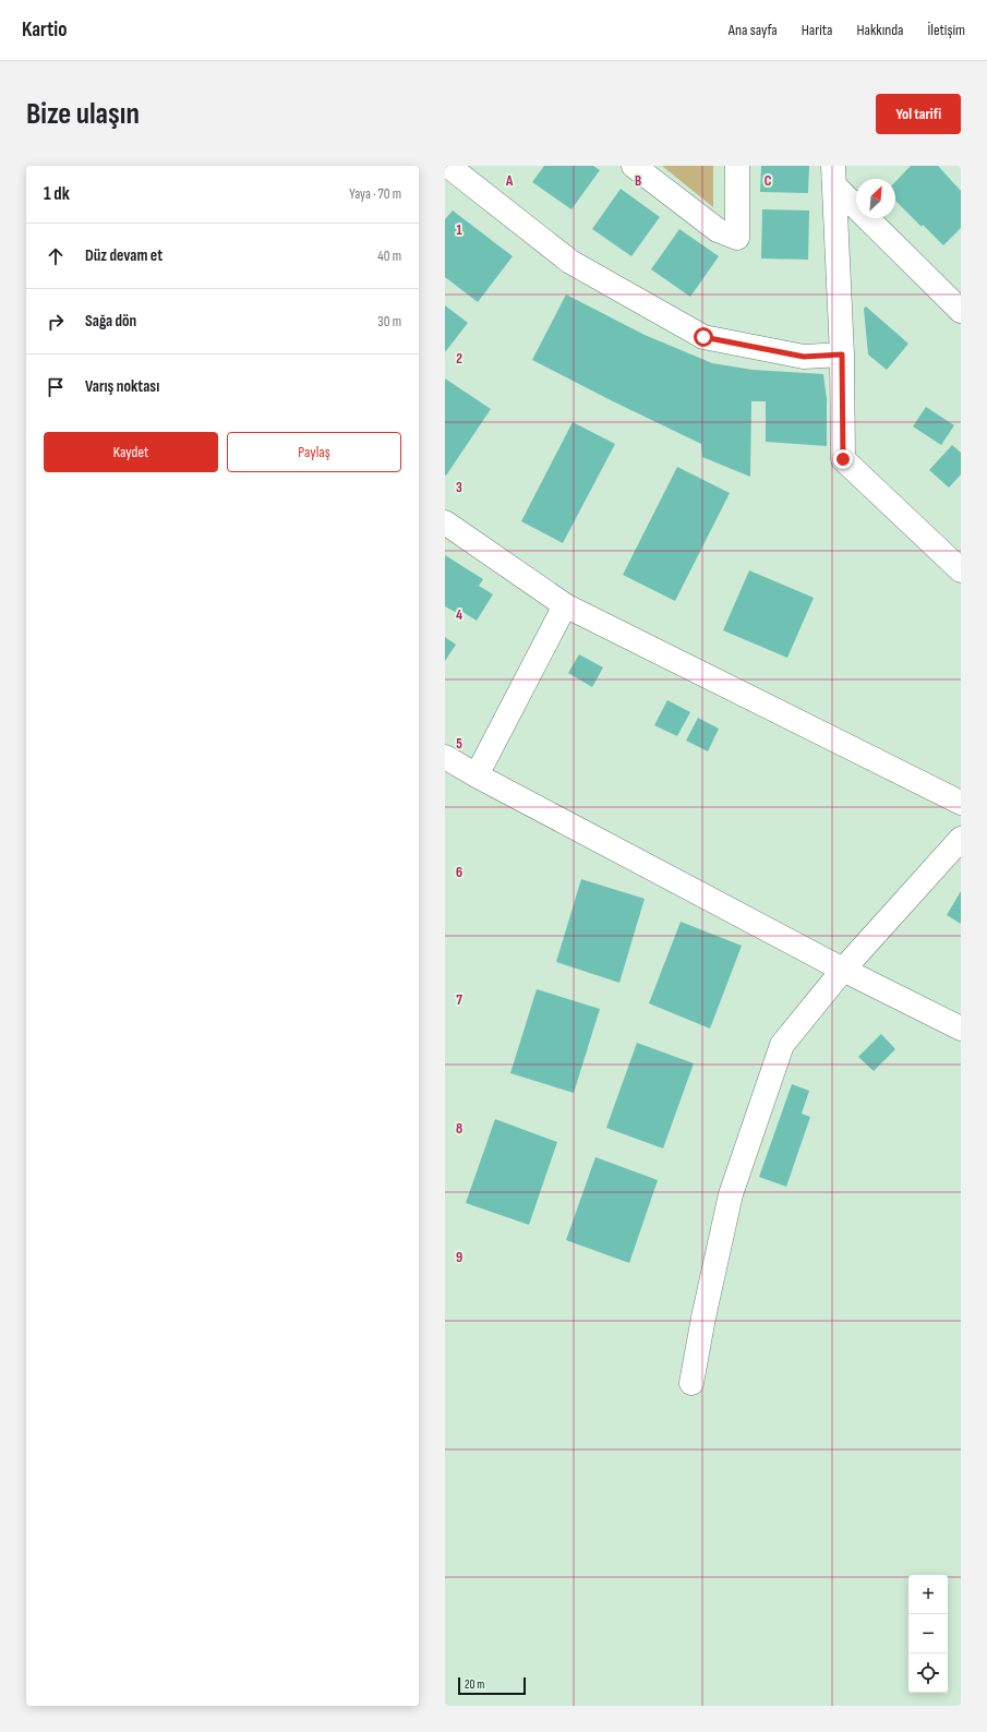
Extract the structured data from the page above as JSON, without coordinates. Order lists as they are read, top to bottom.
{
  "scale_bar": "20 m",
  "north": "top right",
  "page": {
    "header": "Kartio",
    "nav": [
      "Ana sayfa",
      "Harita",
      "Hakkında",
      "İletişim"
    ],
    "buttons": [
      "Yol tarifi",
      ["Kaydet", "Paylaş"]
    ],
    "title": "Bize ulaşın",
    "heading": ["1 dk", "Yaya · 70 m"],
    "list": [
      ["Düz devam et", "40 m"],
      ["Sağa dön", "30 m"],
      "Varış noktası"
    ],
    "map_buttons": ["+", "−"],
    "scale": "20 m"
  },
  "grid": {
    "columns": ["A", "B", "C"],
    "rows": [
      "1",
      "2",
      "3",
      "4",
      "5",
      "6",
      "7",
      "8",
      "9"
    ]
  }
}
